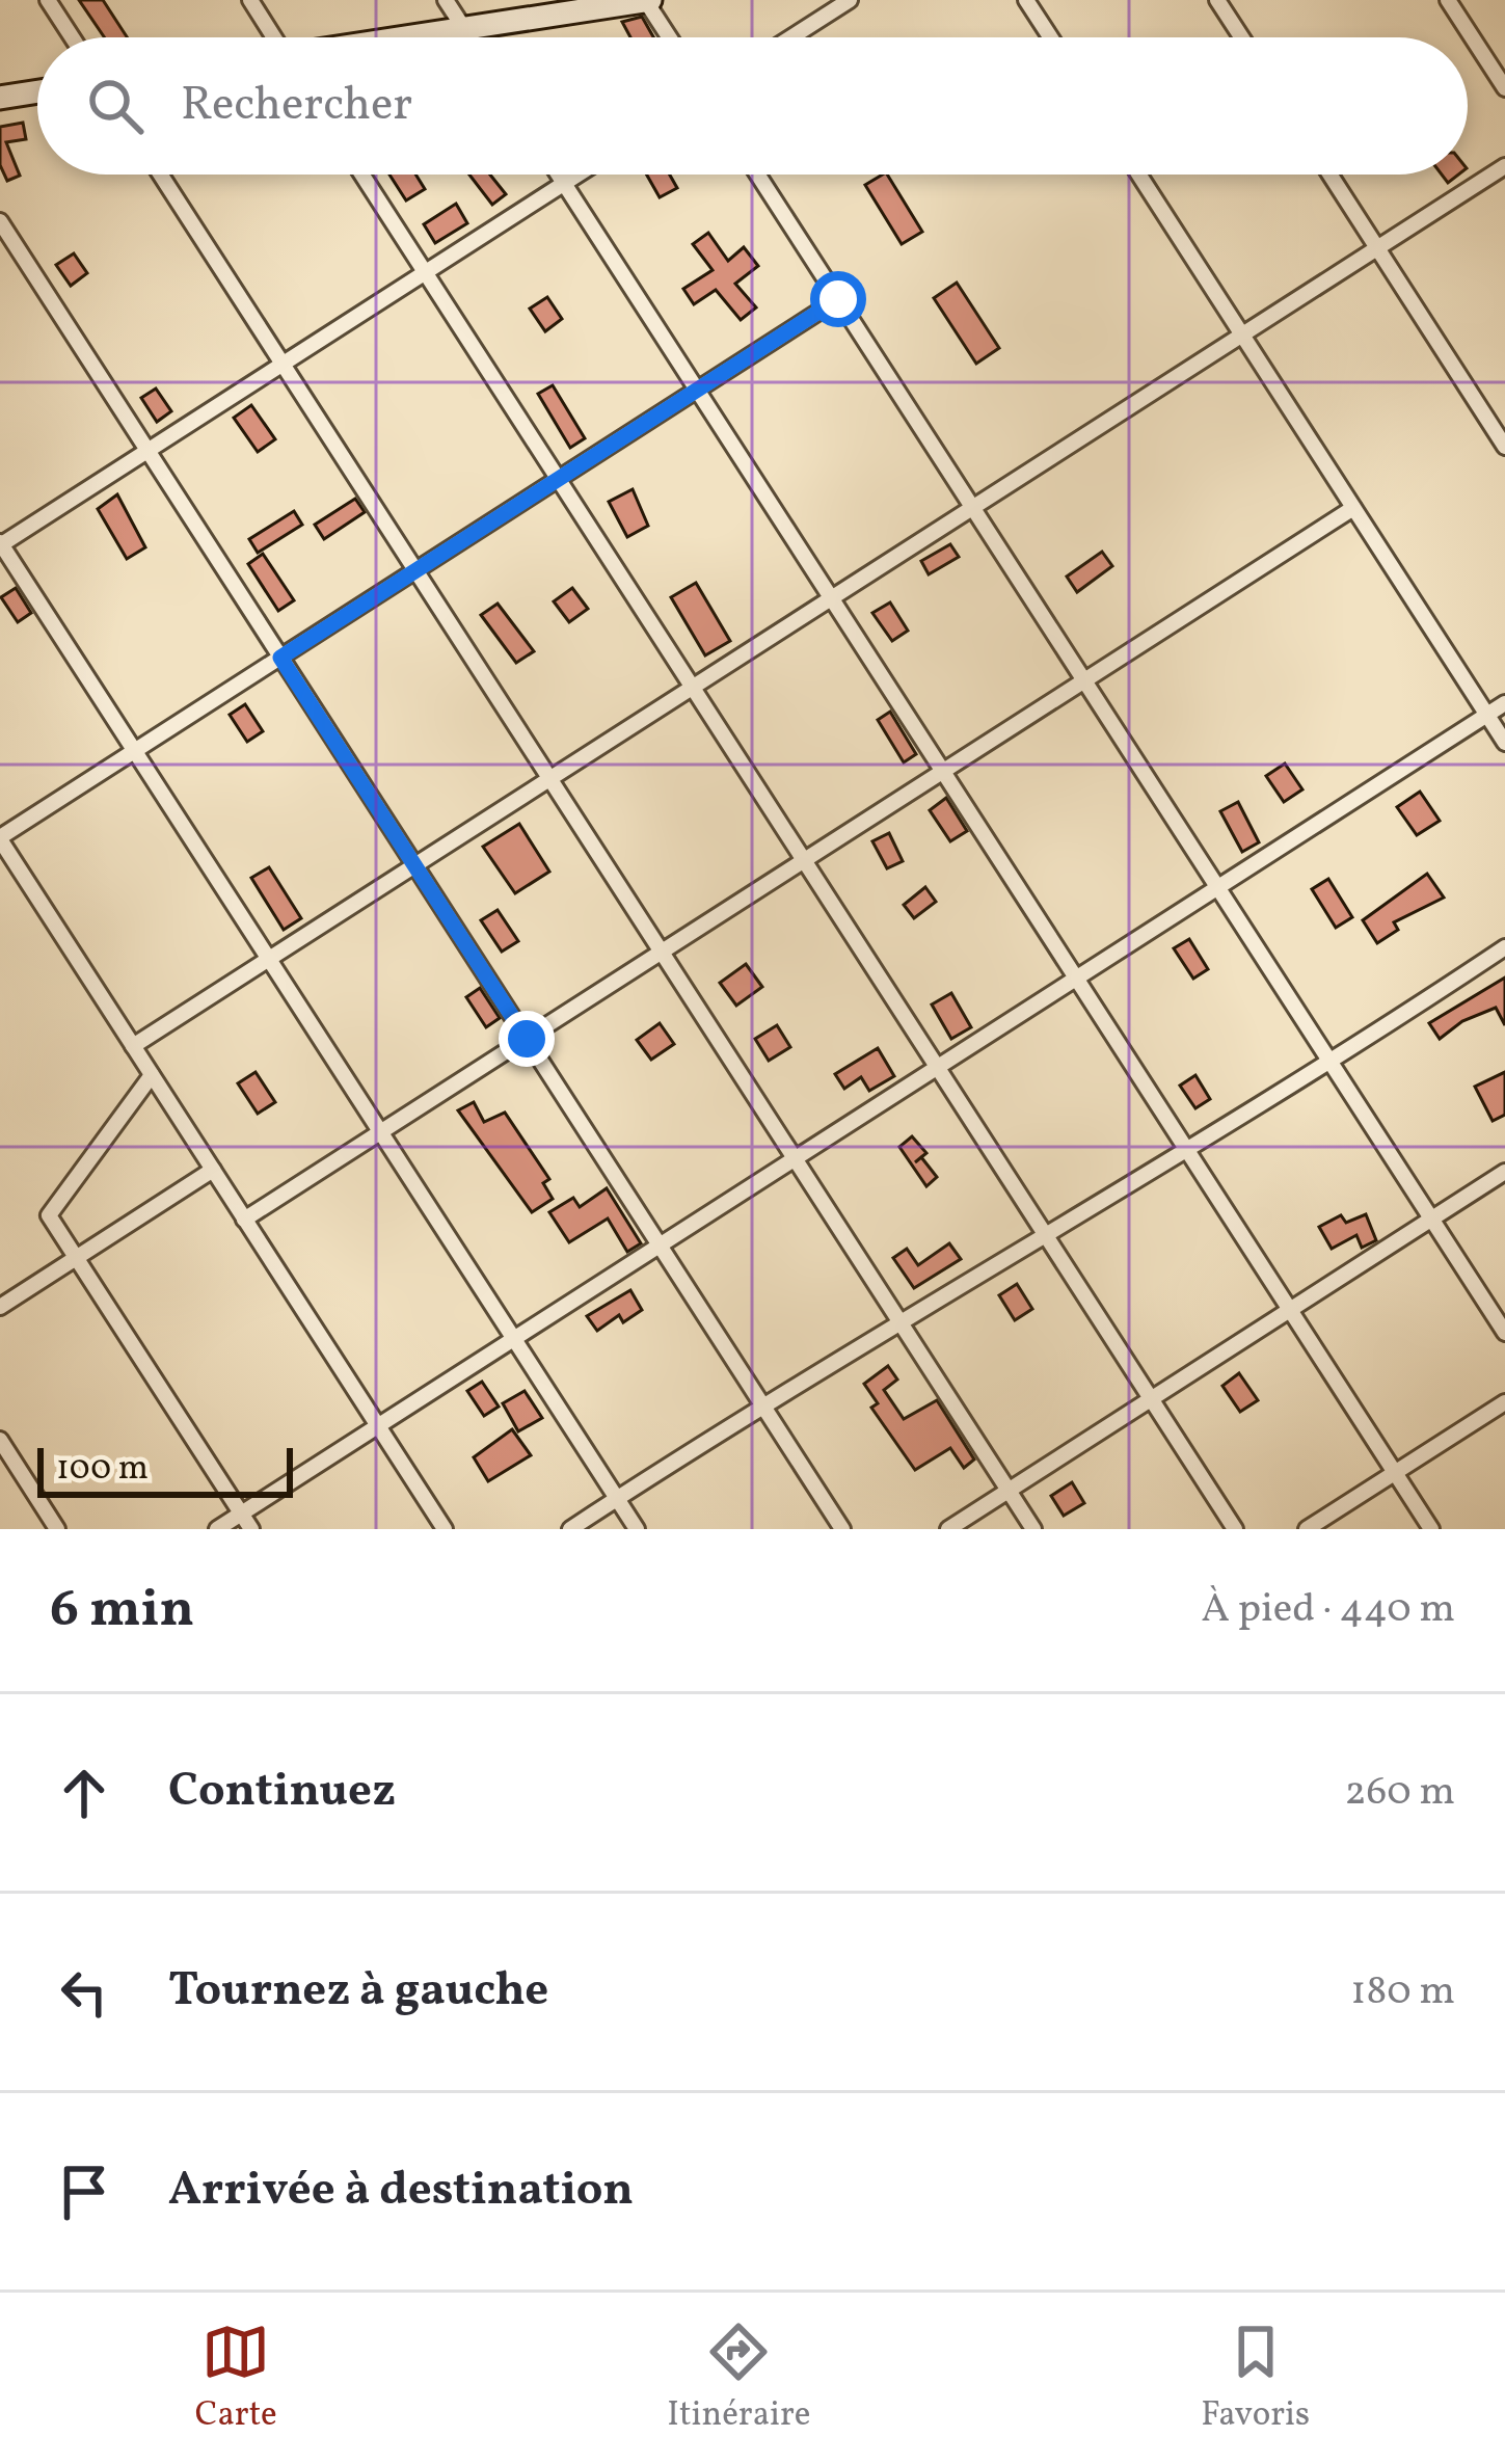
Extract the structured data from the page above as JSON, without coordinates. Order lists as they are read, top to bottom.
{
  "scale_bar": "100 m",
  "page": {
    "search": "Rechercher",
    "scale": "100 m",
    "heading": ["6 min", "À pied · 440 m"],
    "list": [
      ["Continuez", "260 m"],
      ["Tournez à gauche", "180 m"],
      "Arrivée à destination"
    ],
    "nav": ["Carte", "Itinéraire", "Favoris"]
  }
}
